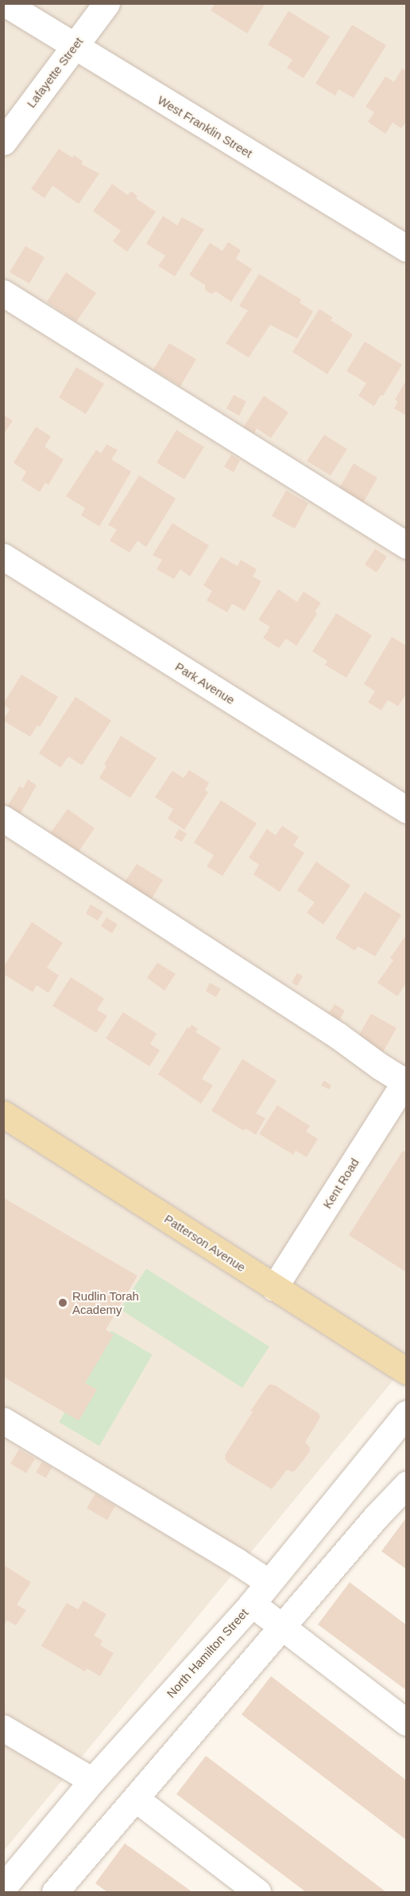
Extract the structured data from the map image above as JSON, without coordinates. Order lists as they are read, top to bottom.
{
  "streets": {
    "main road": ["Patterson Avenue"],
    "street": [
      "Lafayette Street",
      "West Franklin Street",
      "Park Avenue",
      "Kent Road",
      "North Hamilton Street"
    ]
  },
  "crossings": [
    ["Lafayette Street", "West Franklin Street"],
    ["Kent Road", "Patterson Avenue"]
  ],
  "places": ["Rudlin Torah Academy"]
}
